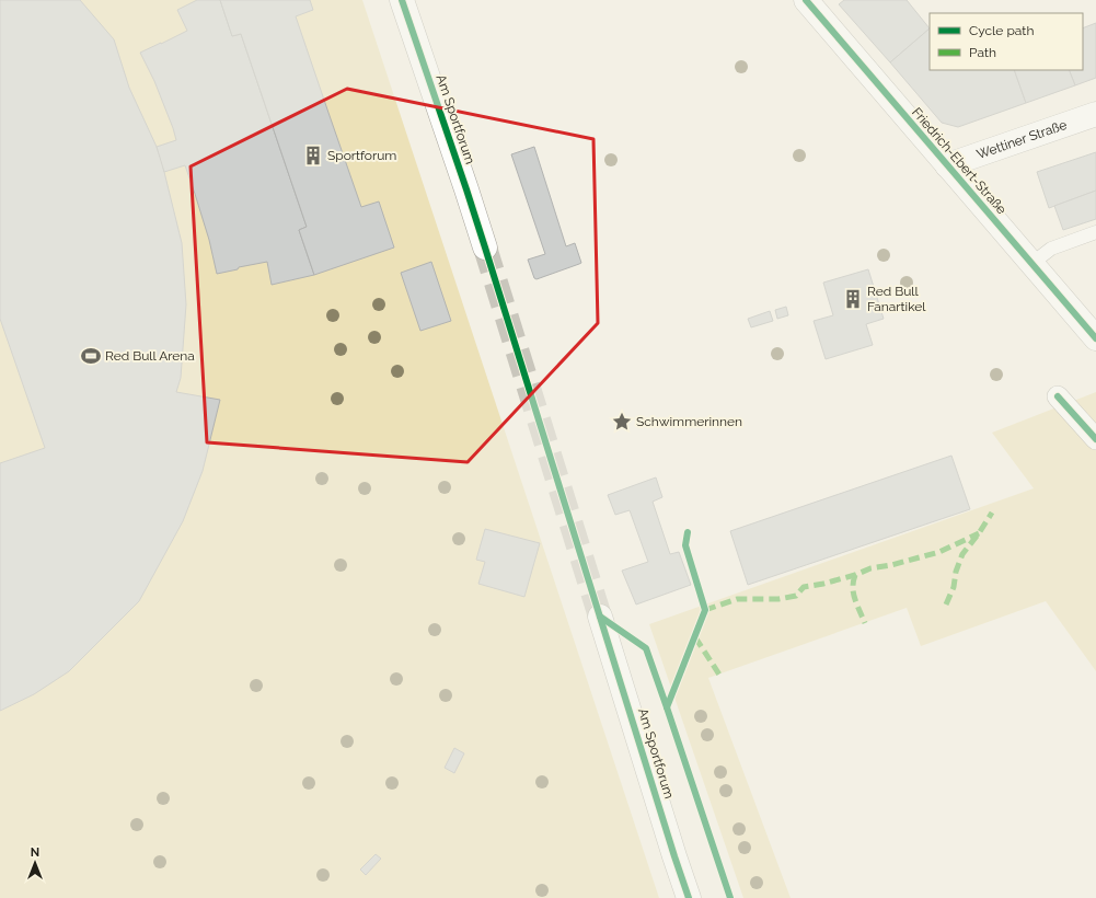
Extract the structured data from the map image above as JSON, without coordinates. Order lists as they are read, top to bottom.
{
  "streets": {
    "street": ["Am Sportforum", "Wettiner Straße", "Friedrich-Ebert-Straße"]
  },
  "crossings": [
    ["Wettiner Straße", "Friedrich-Ebert-Straße"]
  ],
  "places": {
    "building": ["Sportforum", "Red Bull Fanartikel"],
    "sports": ["Red Bull Arena"],
    "place": ["Schwimmerinnen"]
  },
  "legend": ["Cycle path", "Path"],
  "north": "top"
}
